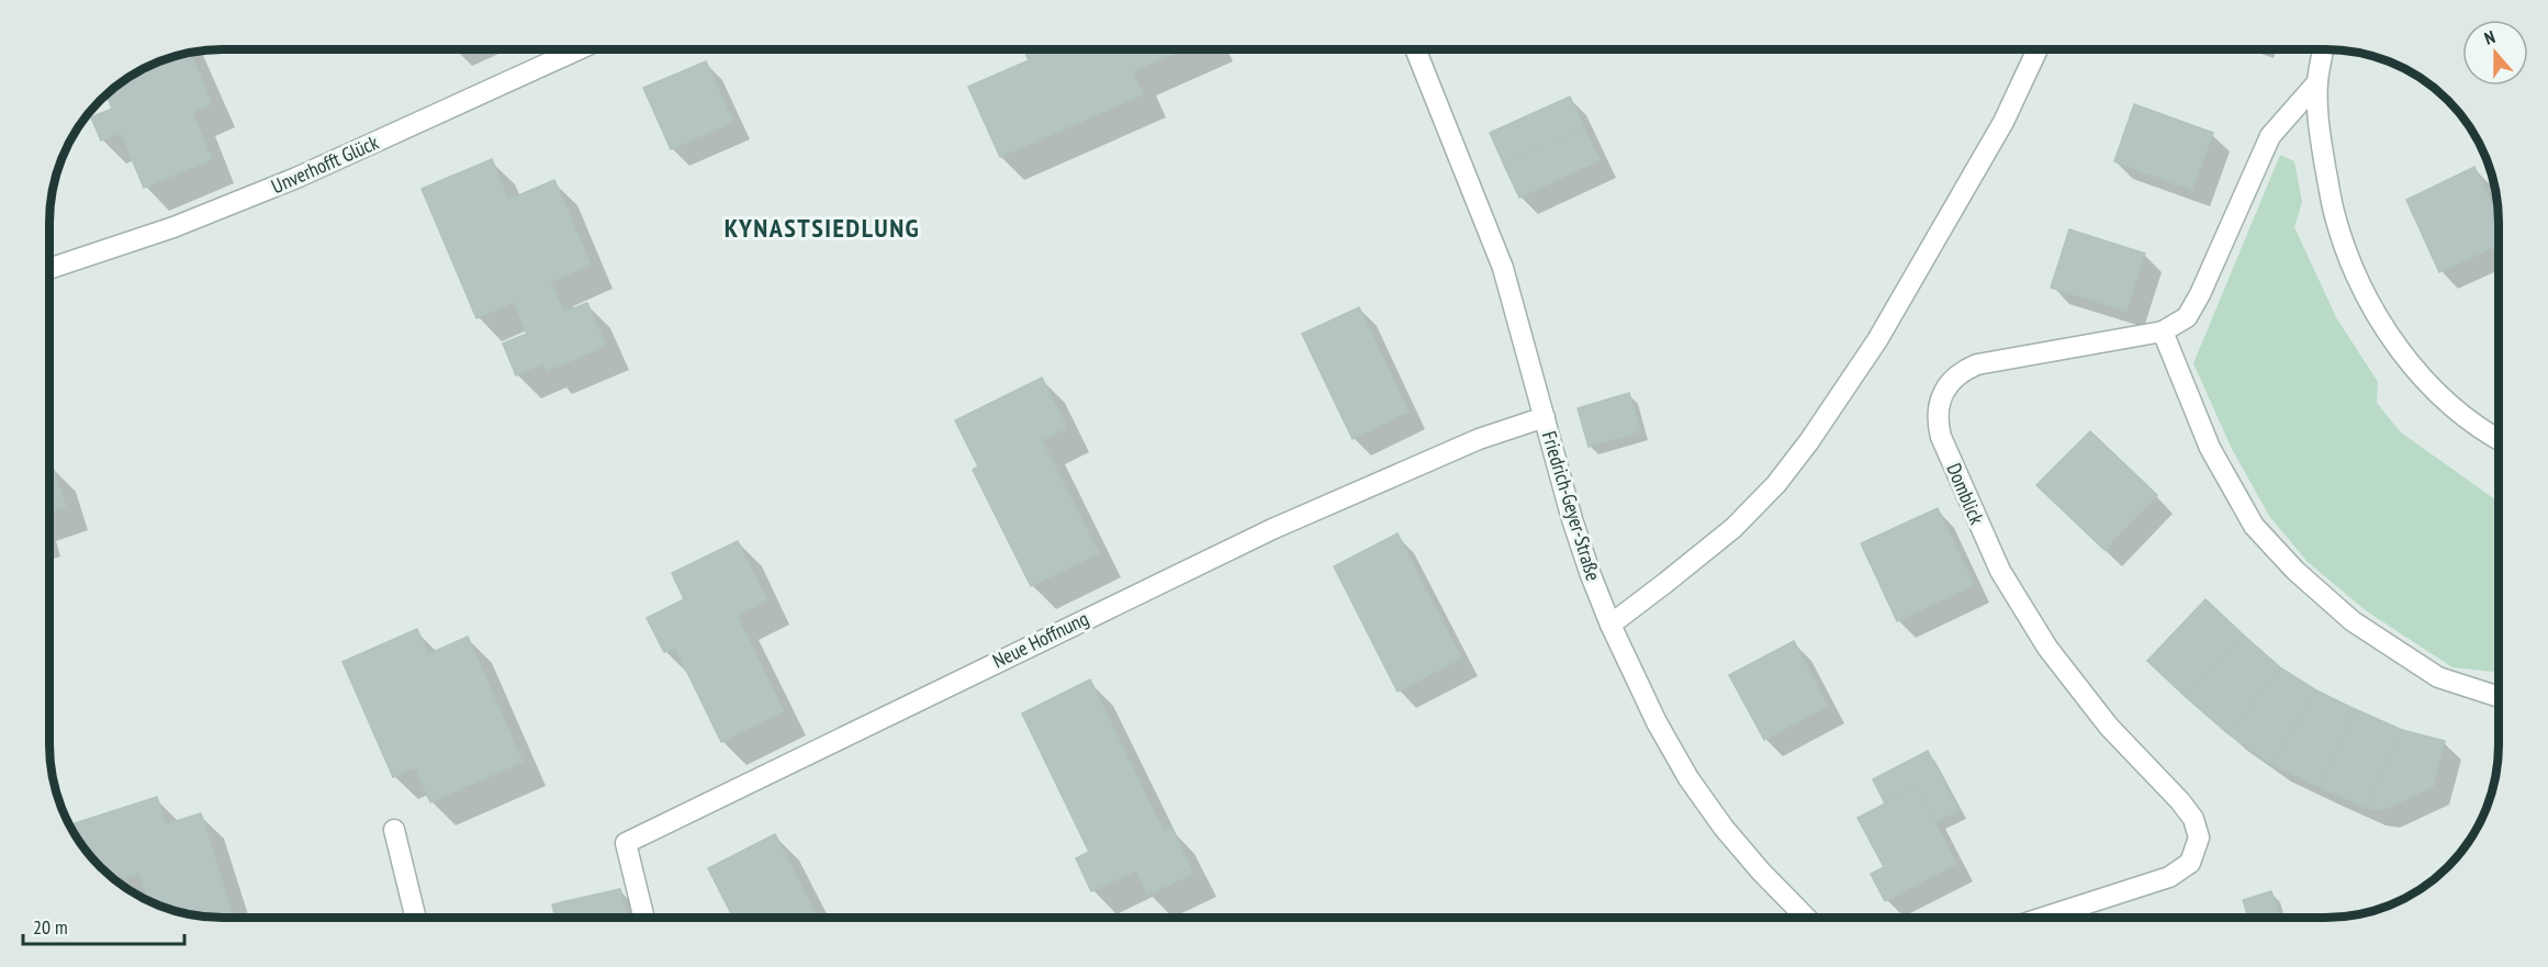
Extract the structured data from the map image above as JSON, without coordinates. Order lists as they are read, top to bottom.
{
  "streets": {
    "street": [
      "Unverhofft Glück",
      "Domblick",
      "Friedrich-Geyer-Straße",
      "Neue Hoffnung"
    ]
  },
  "crossings": [
    ["Friedrich-Geyer-Straße", "Neue Hoffnung"]
  ],
  "districts": ["KYNASTSIEDLUNG"],
  "scale_bar": "20 m",
  "north": "top"
}
